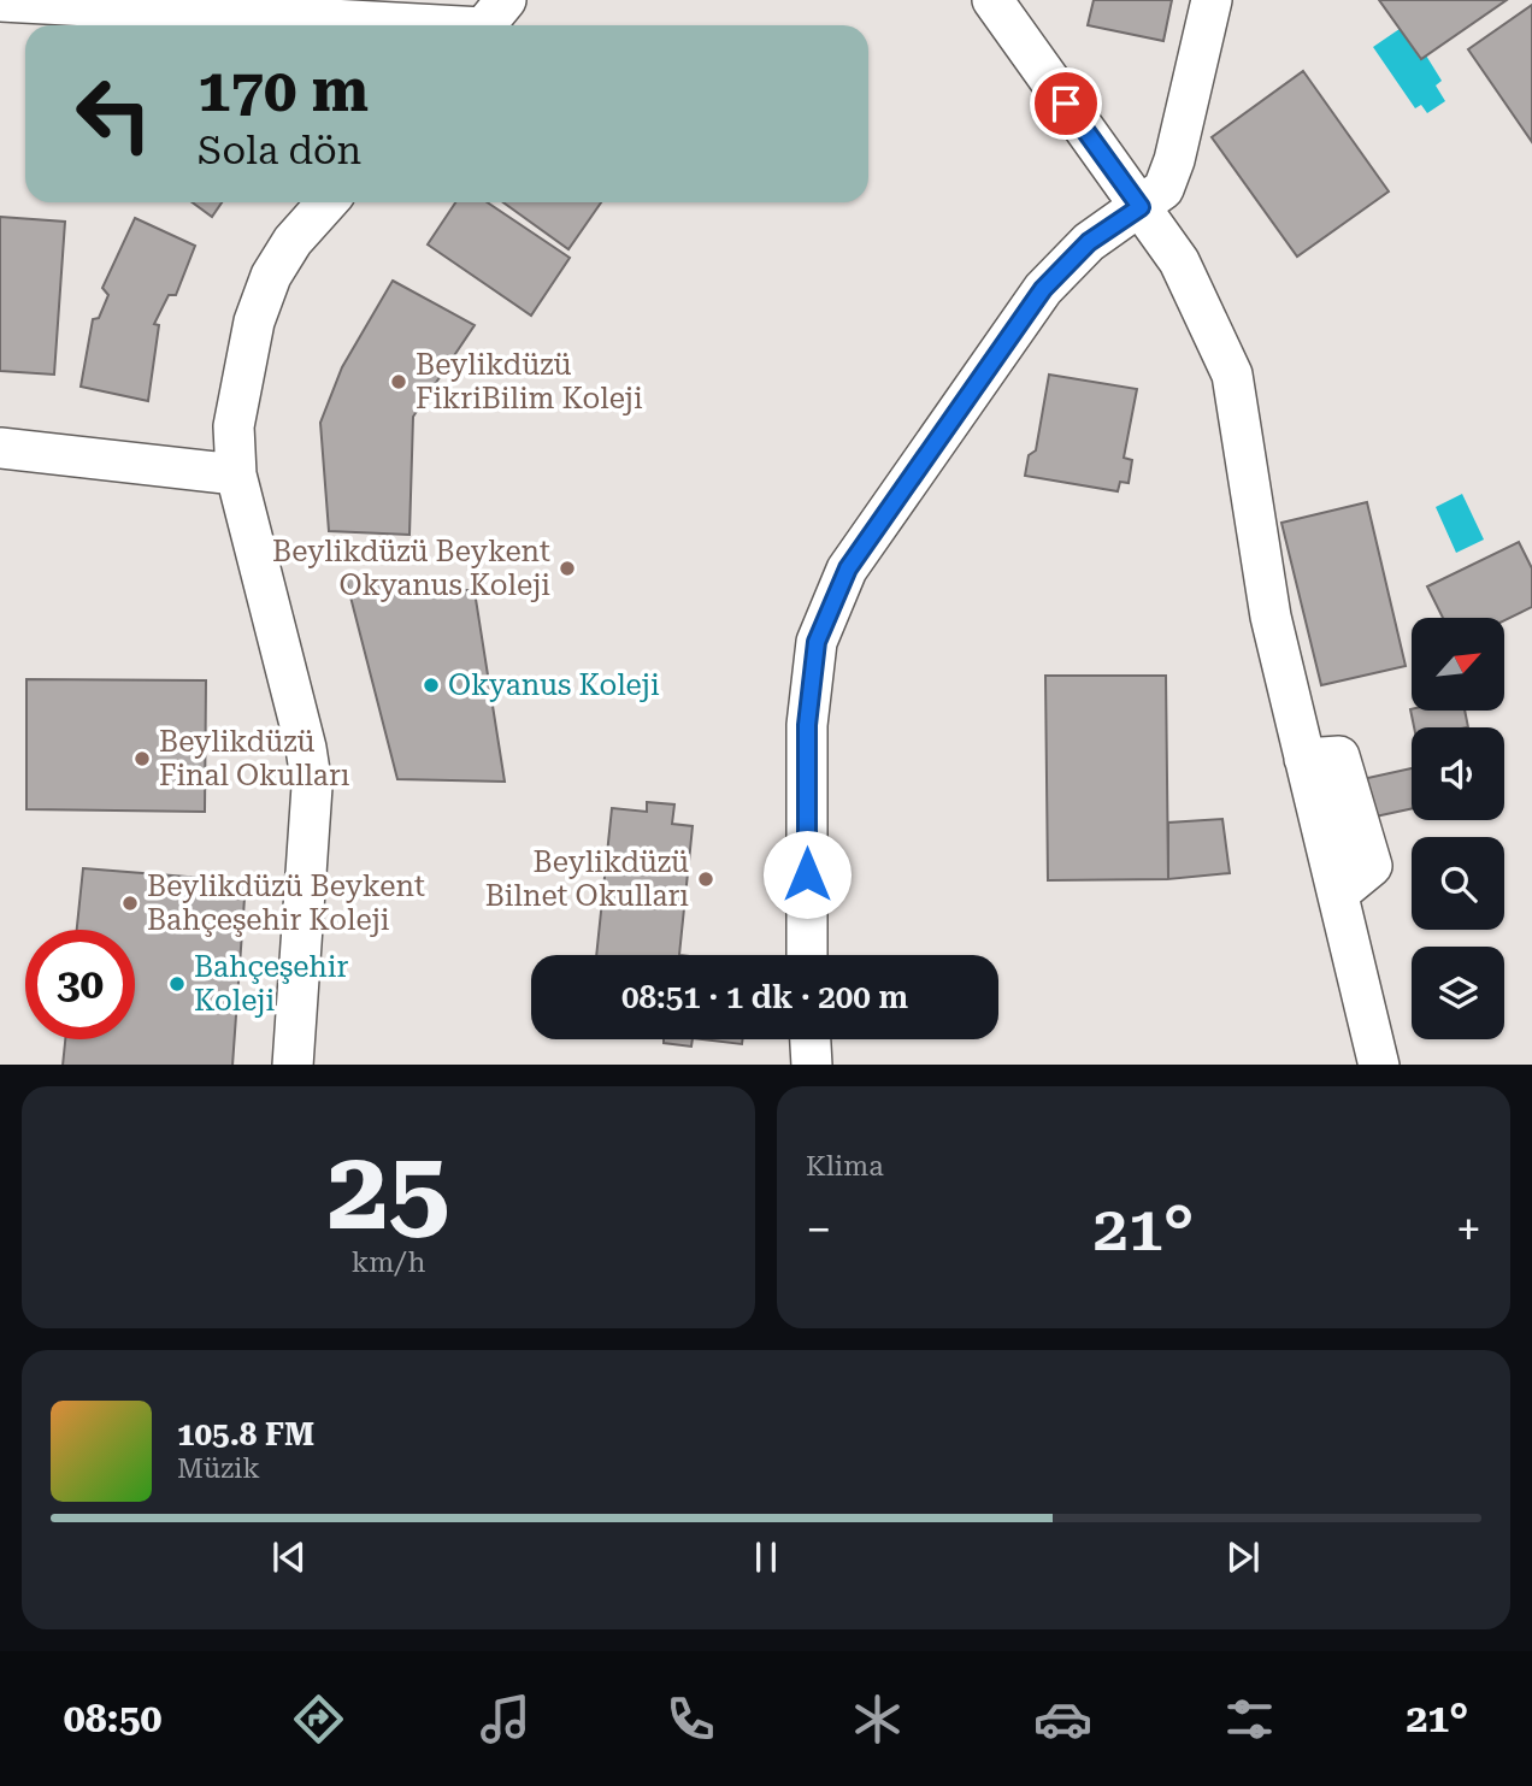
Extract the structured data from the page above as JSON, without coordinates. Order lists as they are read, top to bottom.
{
  "places": [
    "Beylikdüzü FikriBilim Koleji",
    "Beylikdüzü Beykent Okyanus Koleji",
    "Okyanus Koleji",
    "Beylikdüzü Final Okulları",
    "Beylikdüzü Bilnet Okulları",
    "Beylikdüzü Beykent Bahçeşehir Koleji",
    "Bahçeşehir Koleji"
  ],
  "north": "top right",
  "page": {
    "turn": ["170 m", "Sola dön"],
    "limit": "30",
    "trip": "08:51 · 1 dk · 200 m",
    "tile": [
      ["25", "km/h"],
      "Klima"
    ],
    "heat": ["−", "21°", "+"],
    "song": ["105.8 FM", "Müzik"],
    "tabs": ["08:50", "21°"]
  }
}
